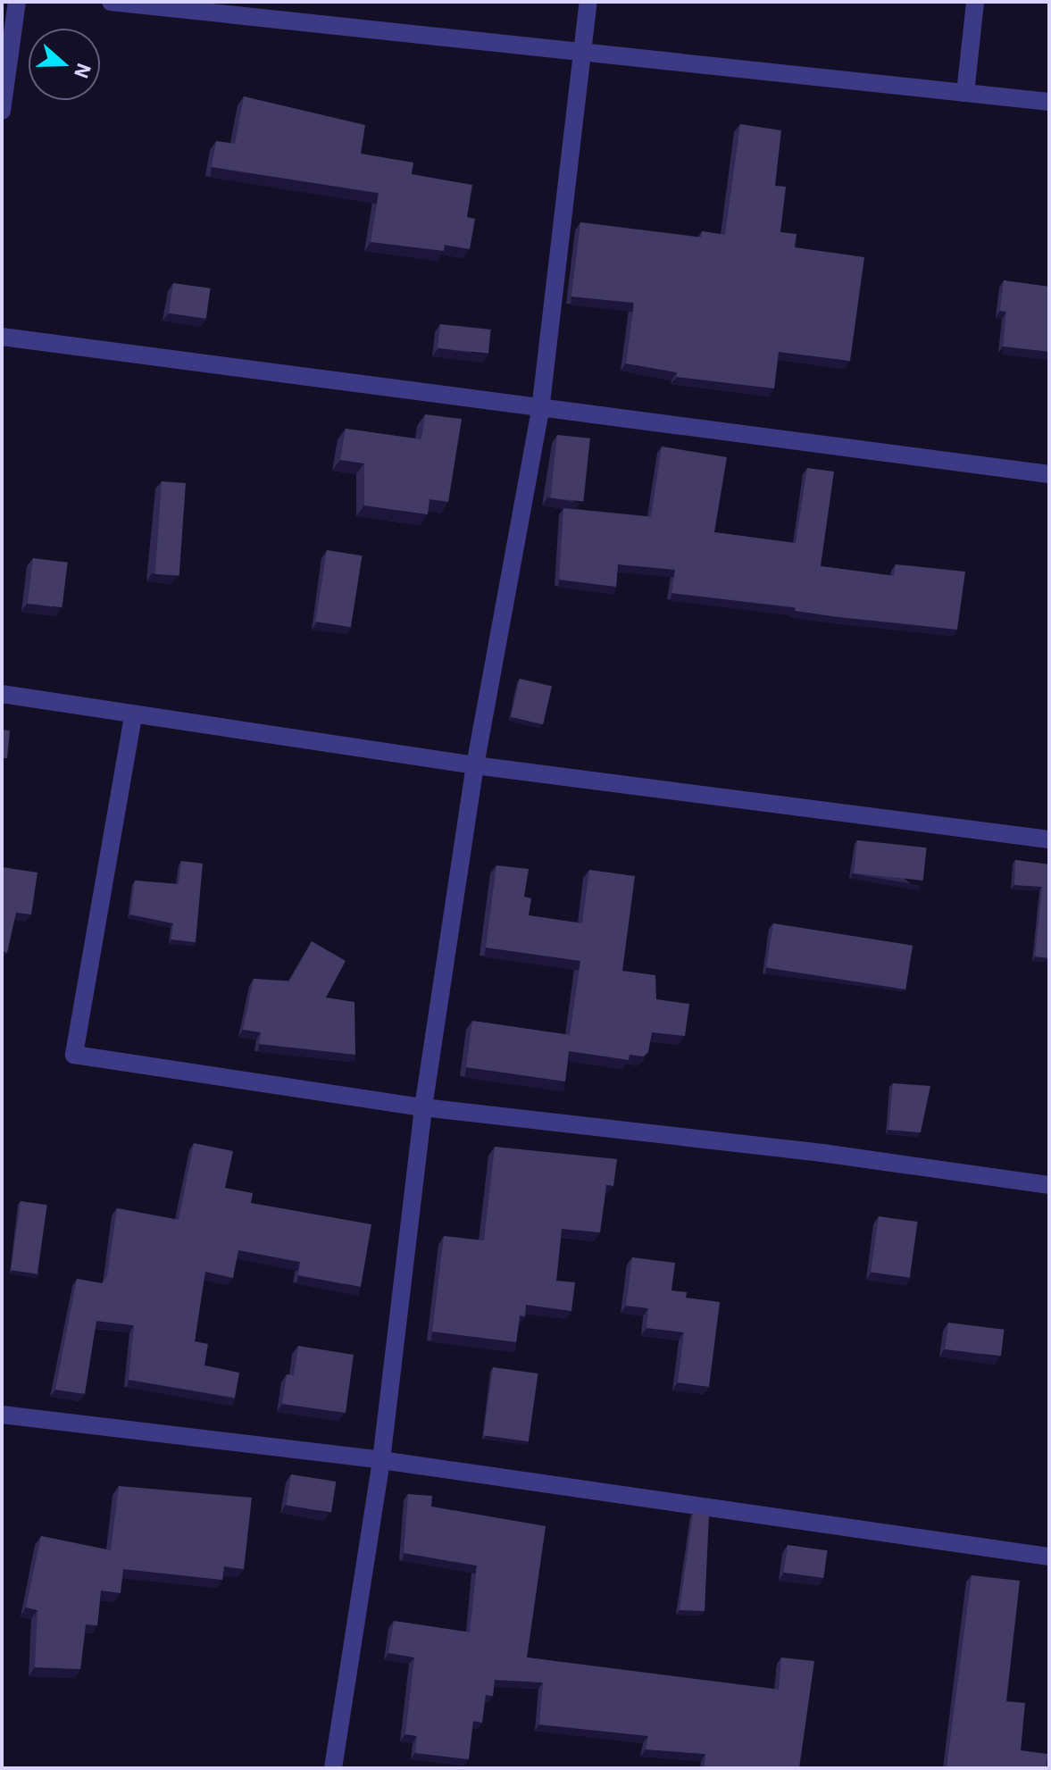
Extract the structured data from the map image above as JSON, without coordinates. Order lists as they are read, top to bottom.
{
  "north": "right"
}
